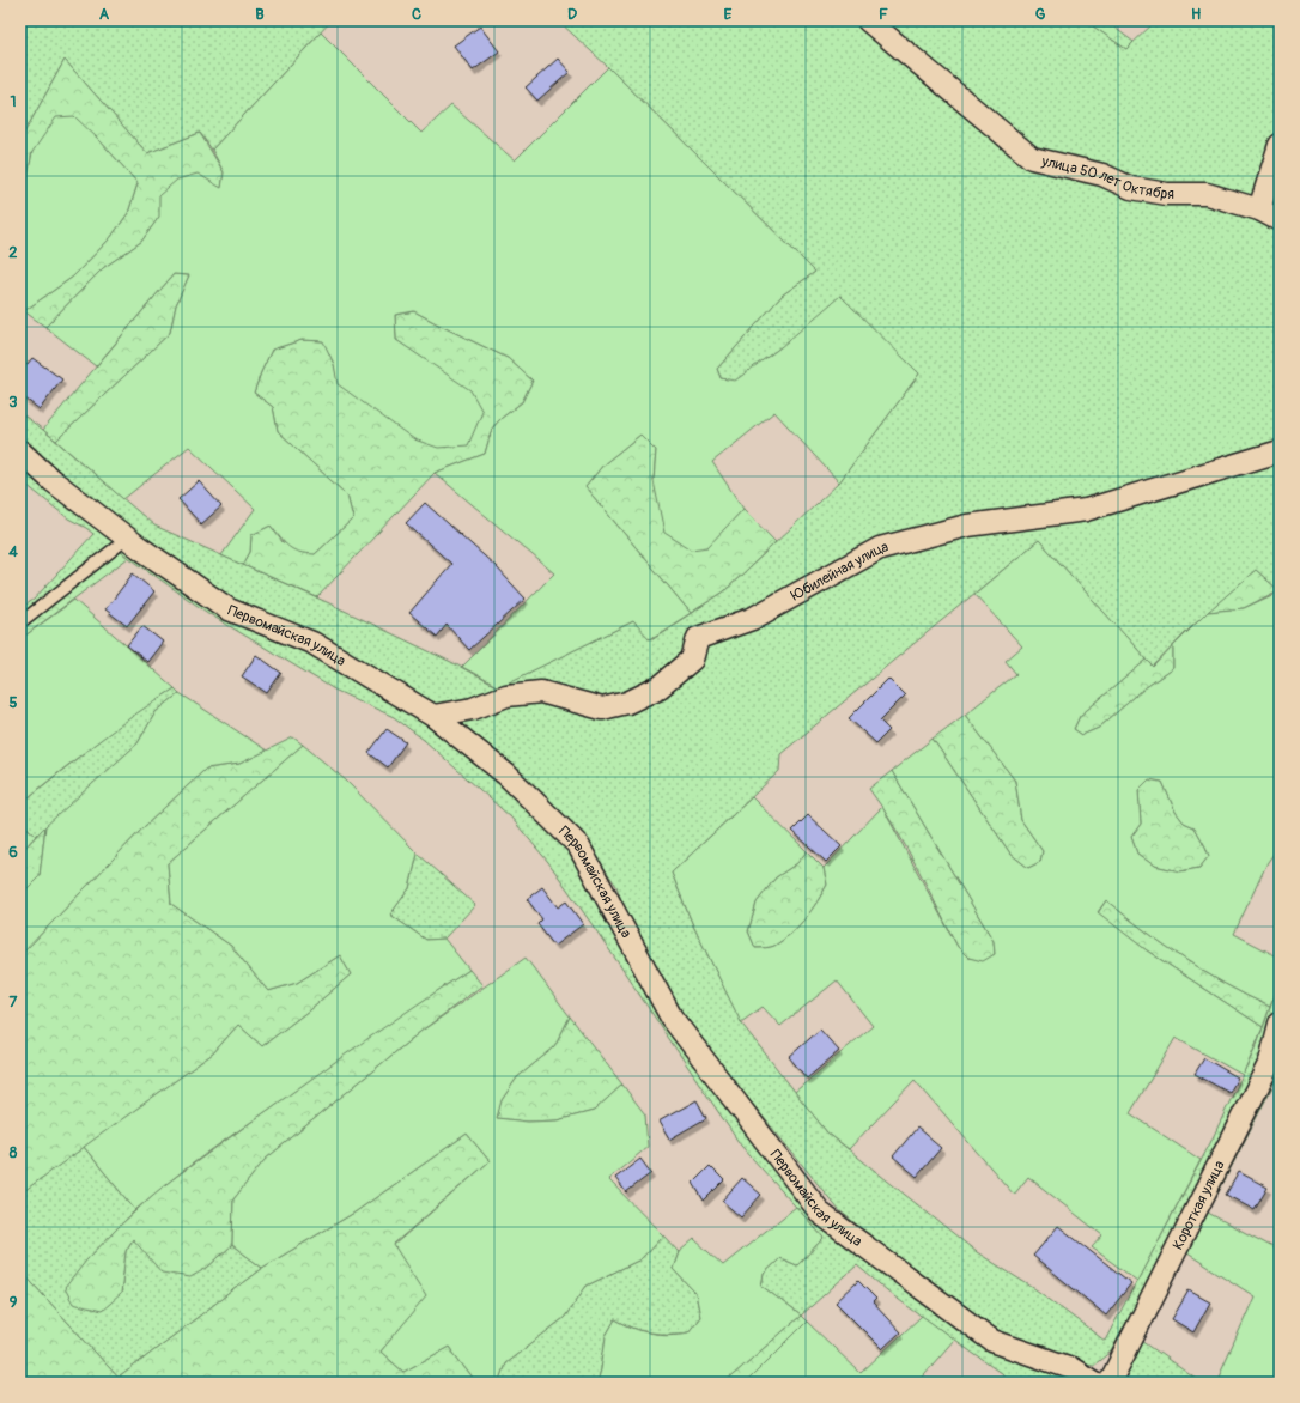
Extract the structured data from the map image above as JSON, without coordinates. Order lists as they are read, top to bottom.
{
  "streets": {
    "street": [
      "улица 50 лет Октября",
      "Юбилейная улица",
      "Первомайская улица",
      "Короткая улица"
    ]
  },
  "crossings": [
    ["Юбилейная улица", "Первомайская улица"]
  ],
  "grid": {
    "columns": [
      "A",
      "B",
      "C",
      "D",
      "E",
      "F",
      "G",
      "H"
    ],
    "rows": [
      "1",
      "2",
      "3",
      "4",
      "5",
      "6",
      "7",
      "8",
      "9"
    ]
  }
}
